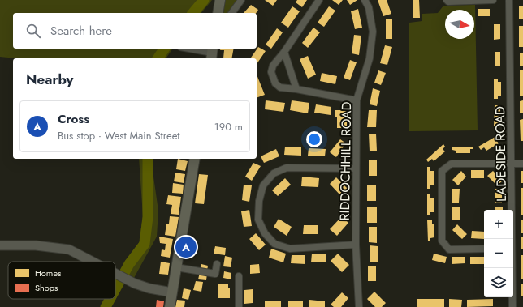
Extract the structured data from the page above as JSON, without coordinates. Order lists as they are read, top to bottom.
{
  "streets": {
    "street": ["LADESIDE ROAD", "RIDDOCHHILL ROAD"]
  },
  "legend": ["Homes", "Shops"],
  "north": "right",
  "page": {
    "search": "Search here",
    "heading": "Nearby",
    "list": [
      {
        "mark": "A",
        "name": "Cross",
        "note": "Bus stop · West Main Street",
        "value": "190 m"
      }
    ],
    "map_buttons": ["+", "−"],
    "pins": "A"
  }
}
